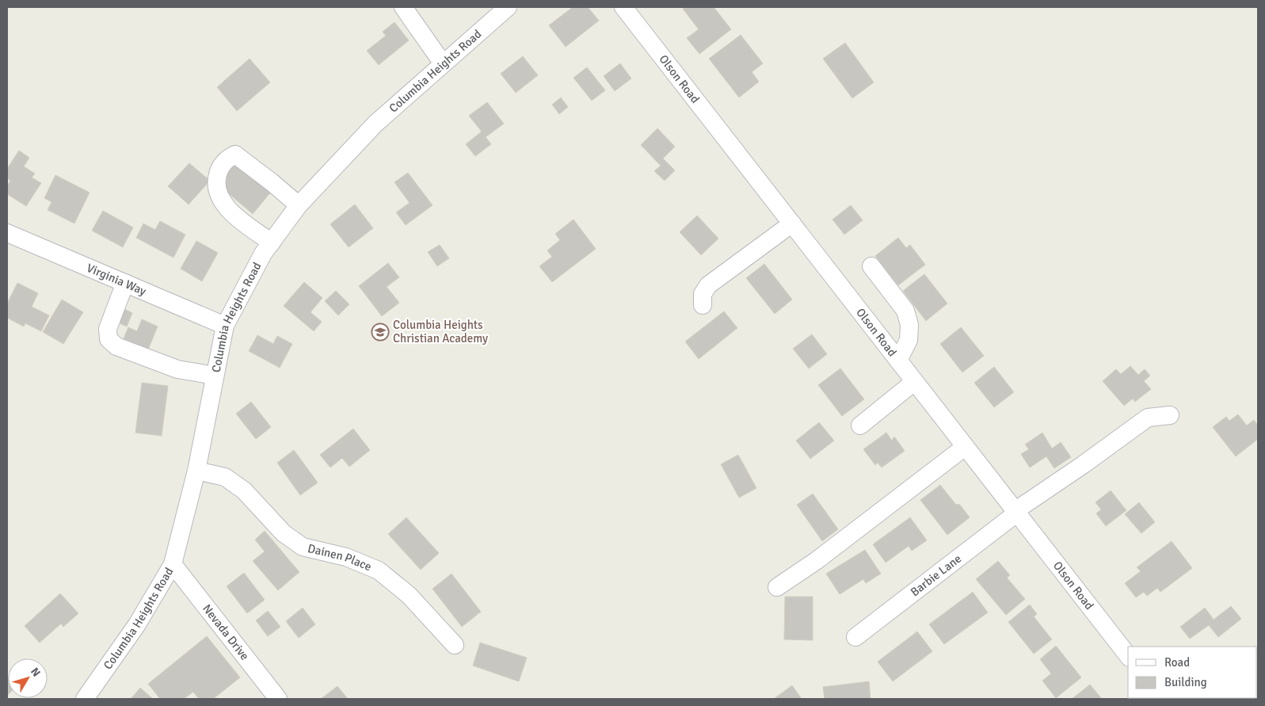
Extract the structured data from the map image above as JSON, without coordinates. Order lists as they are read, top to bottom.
{
  "streets": {
    "street": [
      "Columbia Heights Road",
      "Olson Road",
      "Virginia Way",
      "Dainen Place",
      "Barbie Lane",
      "Nevada Drive"
    ]
  },
  "crossings": [
    ["Columbia Heights Road", "Virginia Way"],
    ["Columbia Heights Road", "Dainen Place"],
    ["Columbia Heights Road", "Nevada Drive"],
    ["Olson Road", "Barbie Lane"]
  ],
  "places": {
    "school or university": ["Columbia Heights Christian Academy"]
  },
  "legend": ["Road", "Building"],
  "north": "top right"
}
